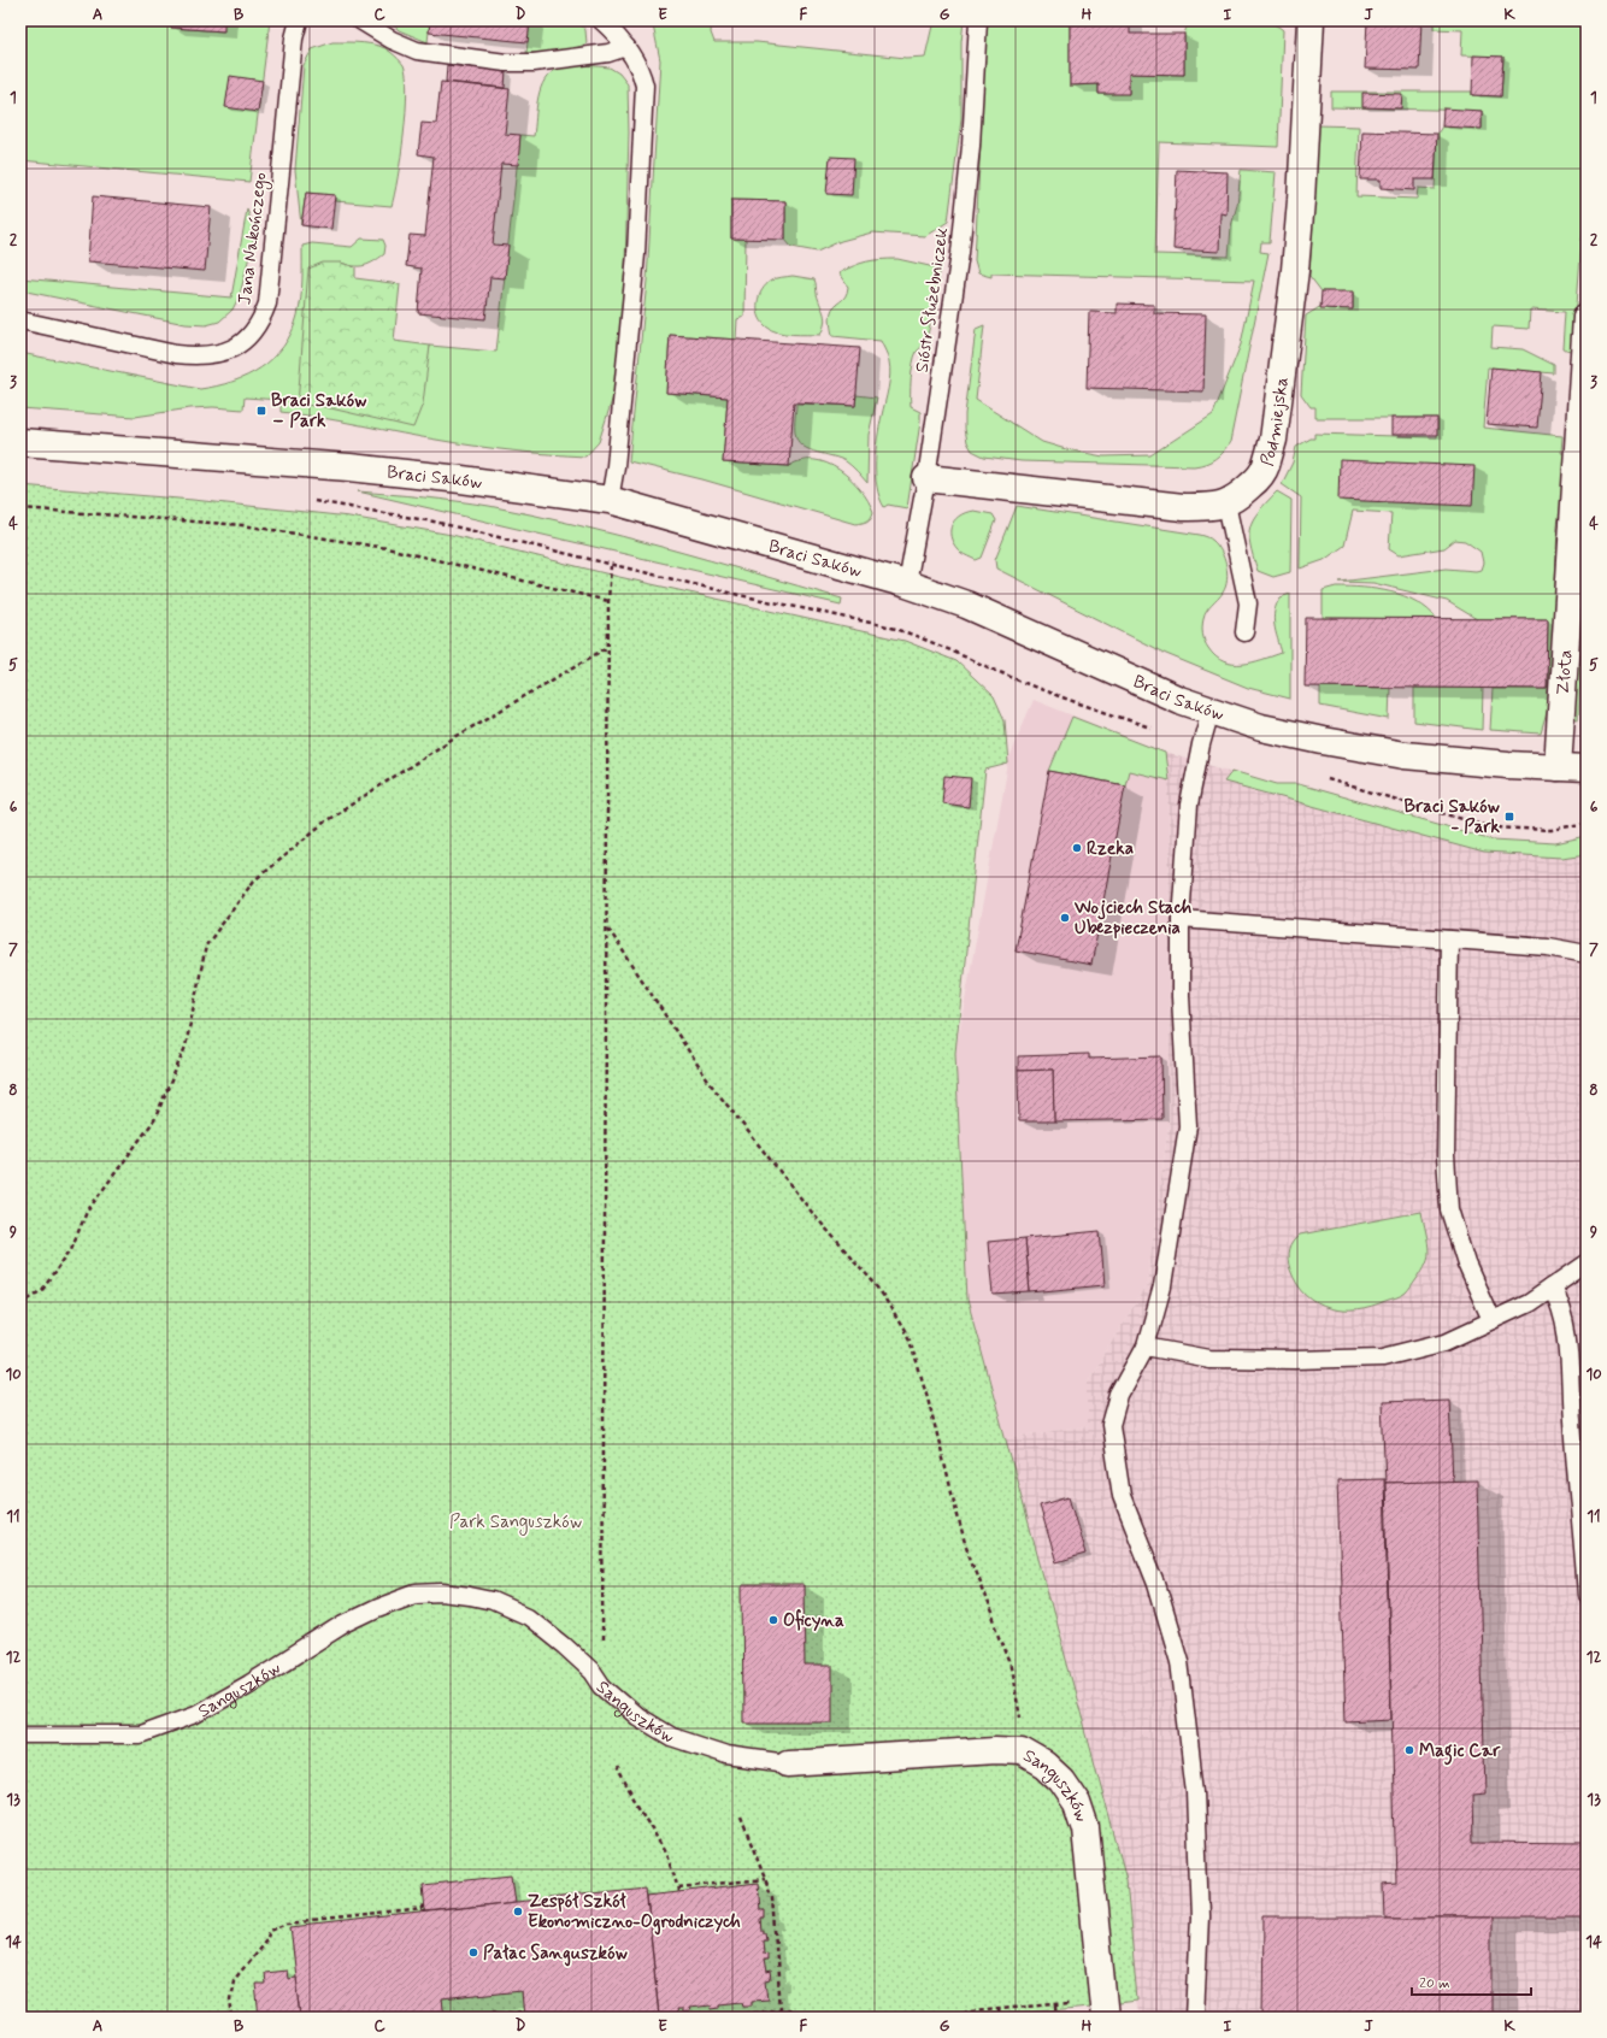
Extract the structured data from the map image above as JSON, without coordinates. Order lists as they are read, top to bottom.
{
  "streets": {
    "street": [
      "Podmiejska",
      "Braci Saków",
      "Złota",
      "Sanguszków"
    ],
    "lane": ["Jana Nakończego", "Sióstr Służebniczek"]
  },
  "crossings": [
    ["Sióstr Służebniczek", "Podmiejska"],
    ["Sióstr Służebniczek", "Braci Saków"],
    ["Braci Saków", "Złota"]
  ],
  "parks": ["Park Sanguszków"],
  "places": {
    "transit": ["Braci Saków – Park", "Braci Saków - Park"],
    "other": [
      "Rzeka",
      "Wojciech Stach Ubezpieczenia",
      "Oficyna",
      "Magic Car",
      "Zespół Szkół Ekonomiczno-Ogrodniczych",
      "Pałac Sanguszków"
    ]
  },
  "scale_bar": "20 m",
  "grid": {
    "columns": [
      "A",
      "B",
      "C",
      "D",
      "E",
      "F",
      "G",
      "H",
      "I",
      "J",
      "K"
    ],
    "rows": [
      "1",
      "2",
      "3",
      "4",
      "5",
      "6",
      "7",
      "8",
      "9",
      "10",
      "11",
      "12",
      "13",
      "14"
    ]
  }
}
